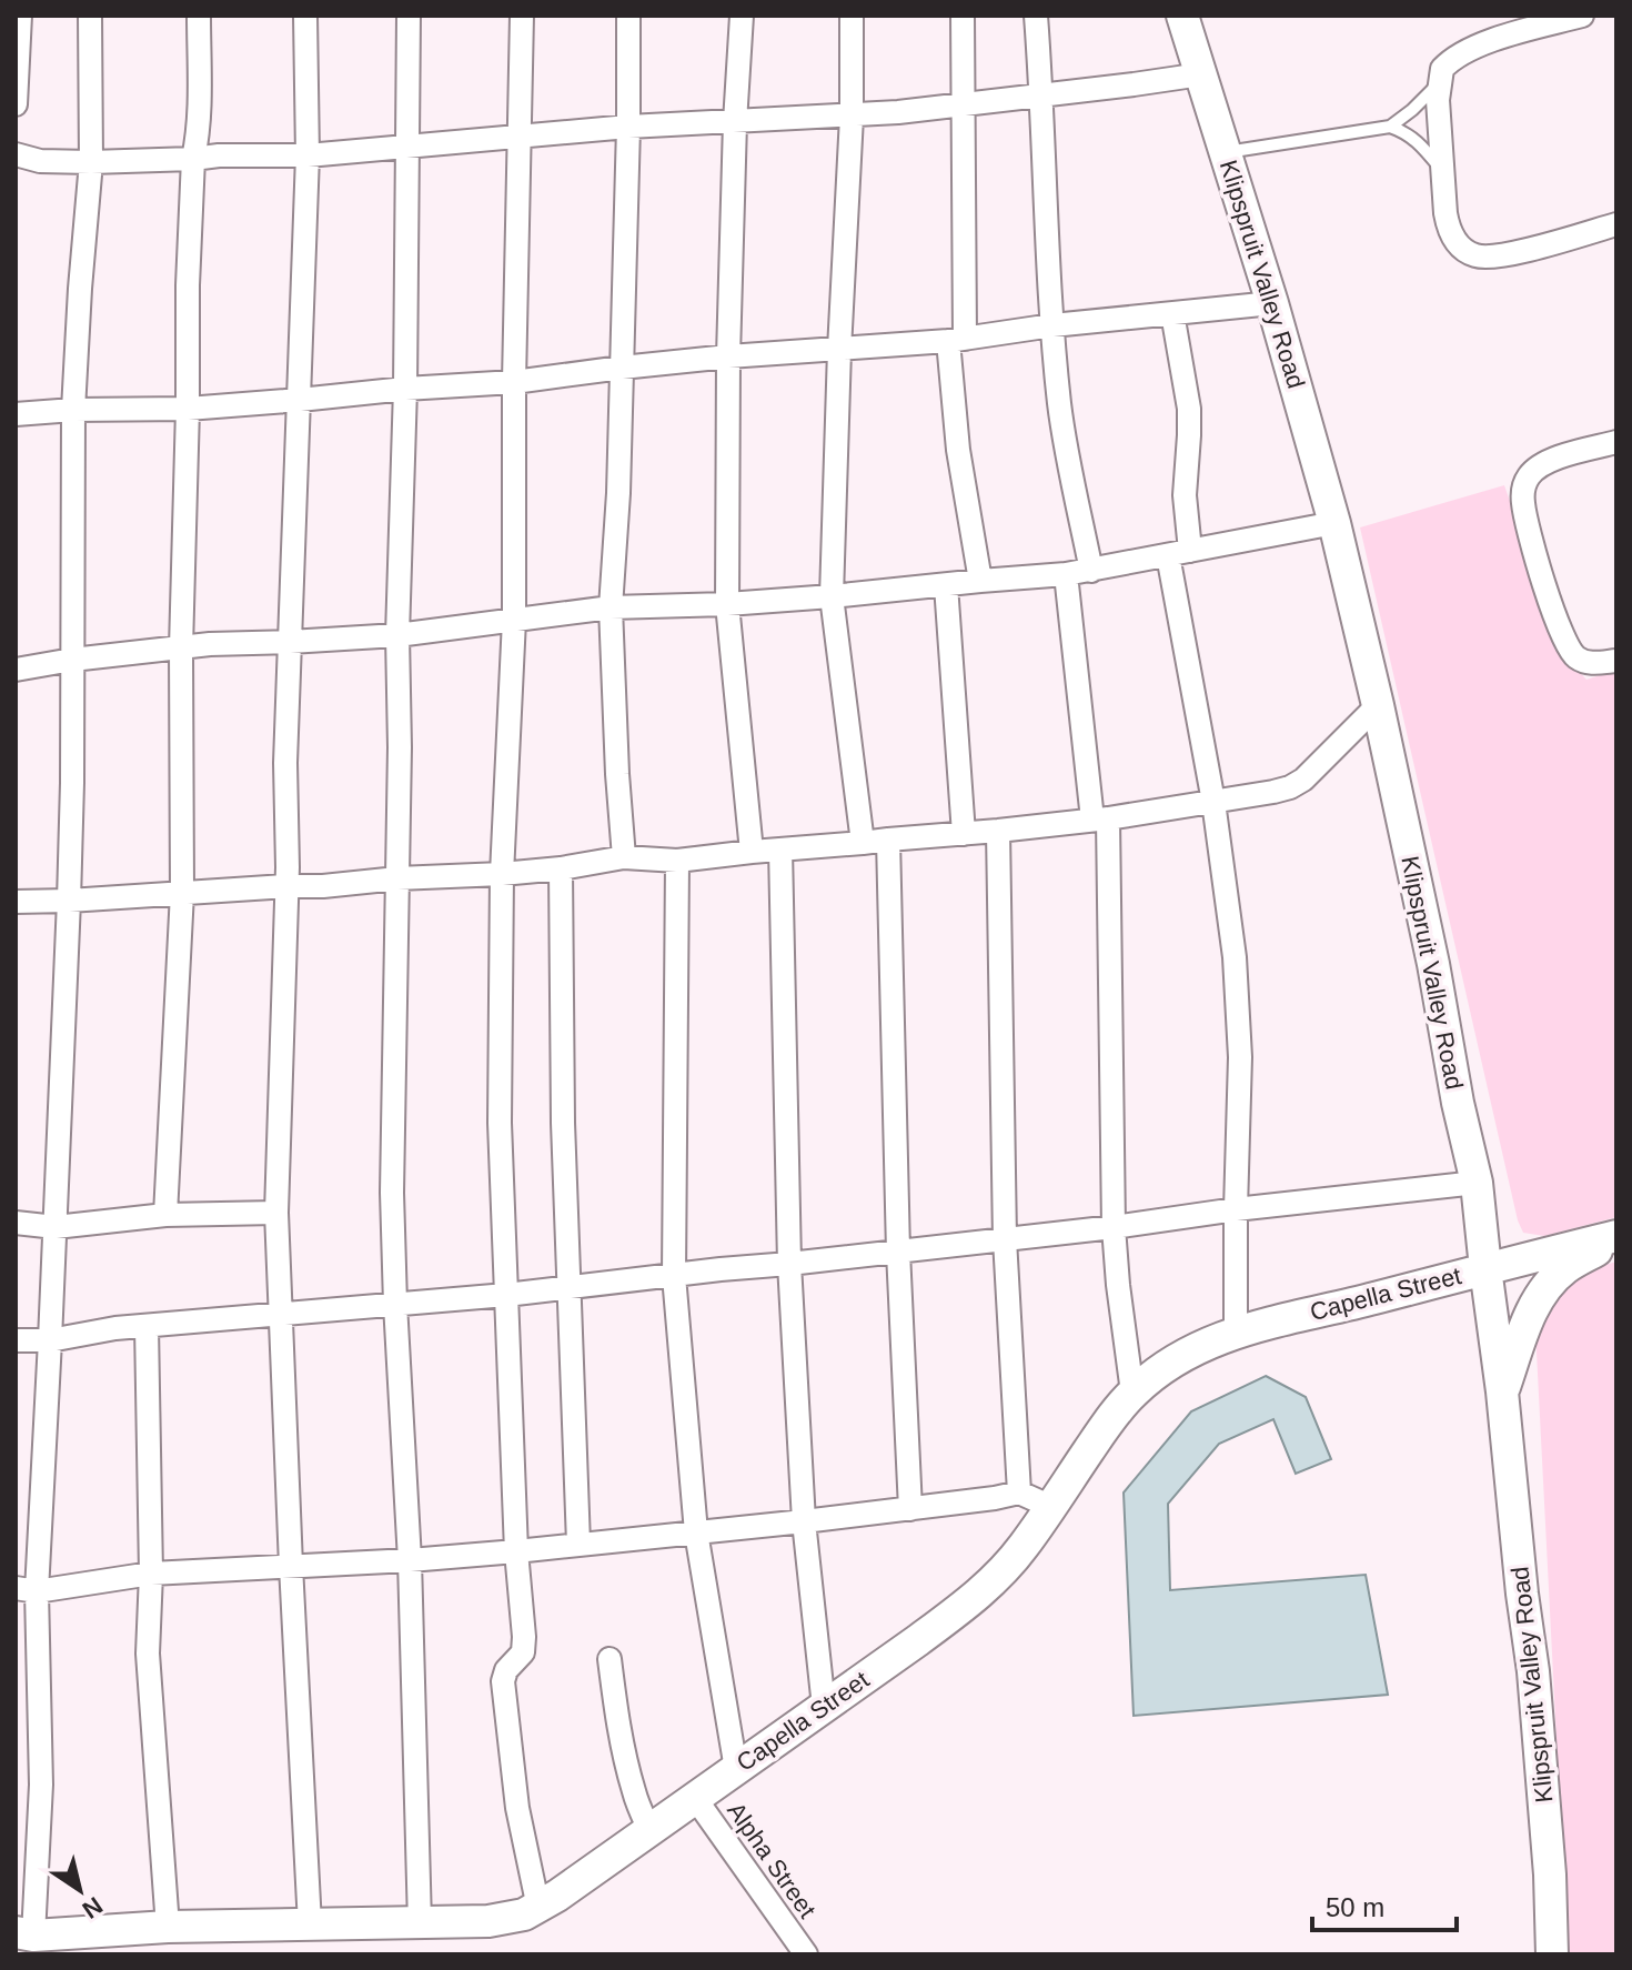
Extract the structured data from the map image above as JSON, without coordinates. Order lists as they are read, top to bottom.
{
  "streets": {
    "main road": ["Klipspruit Valley Road", "Capella Street"],
    "street": ["Alpha Street"]
  },
  "crossings": [
    ["Klipspruit Valley Road", "Capella Street"],
    ["Capella Street", "Alpha Street"]
  ],
  "scale_bar": "50 m",
  "north": "bottom right"
}
